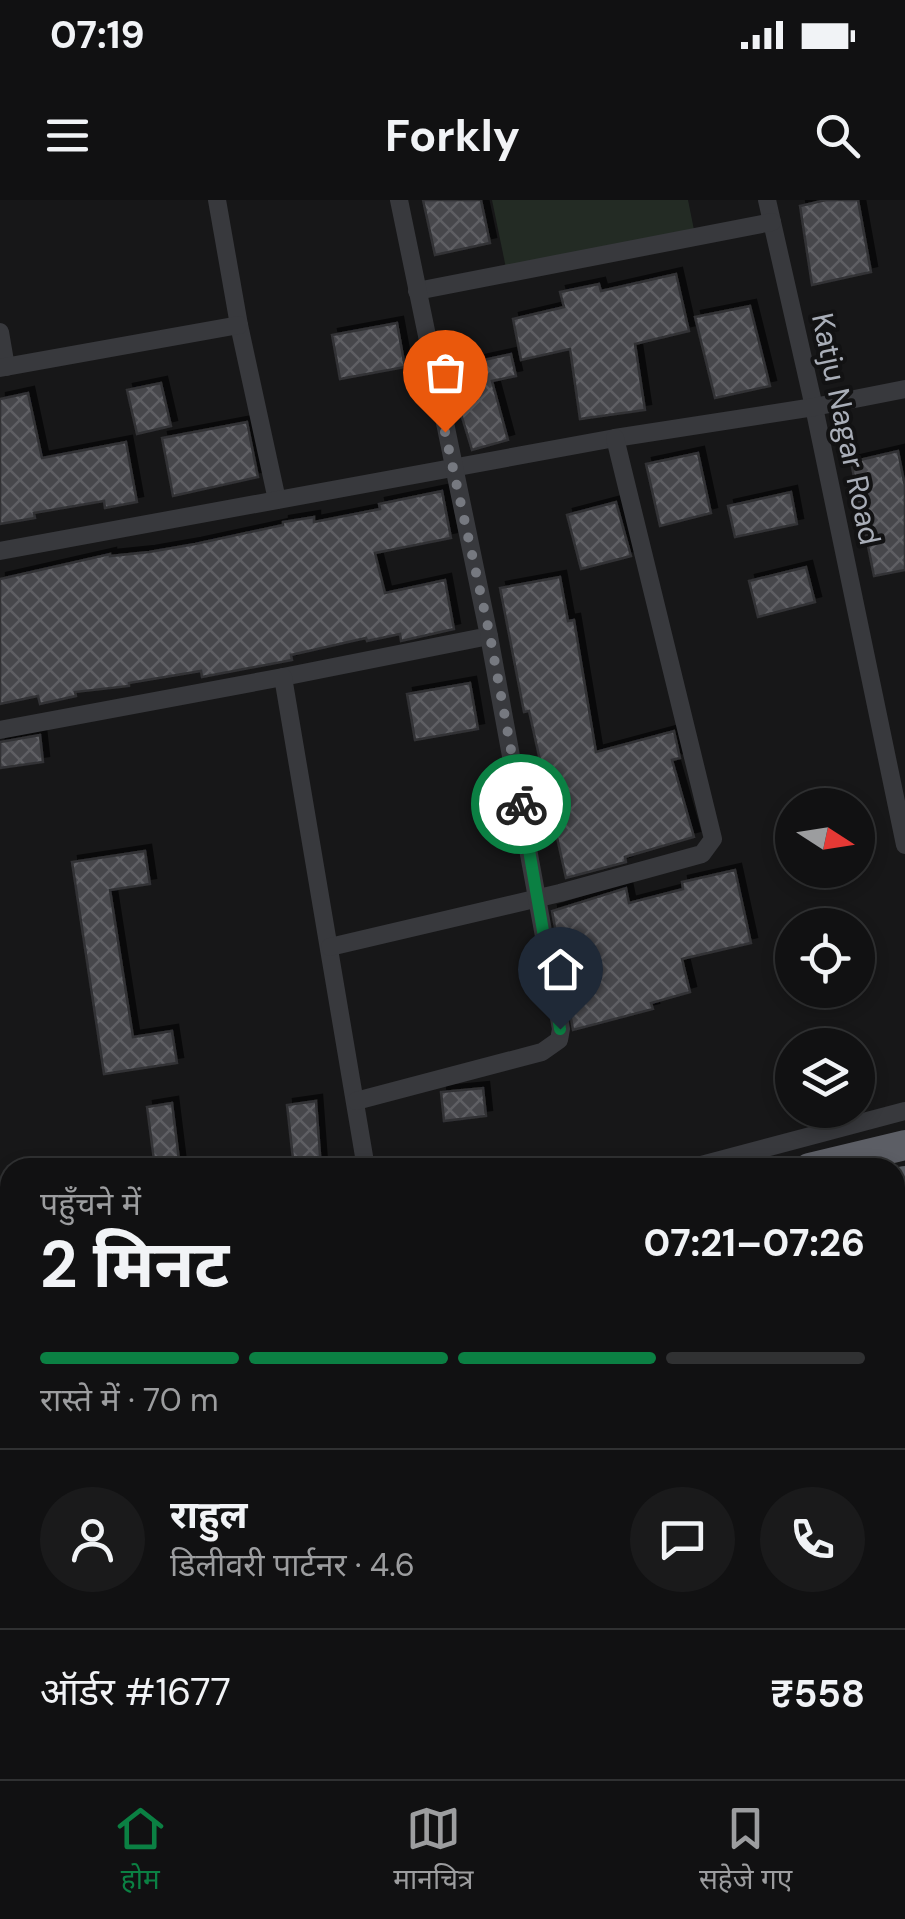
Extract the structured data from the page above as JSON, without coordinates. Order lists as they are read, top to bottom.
{
  "streets": {
    "street": ["Katju Nagar Road"]
  },
  "north": "right",
  "page": {
    "status": "07:19",
    "header": "Forkly",
    "heading": ["2 मिनट", "पहुँचने में", "07:21–07:26"],
    "panel": [
      "राहुल",
      "डिलीवरी पार्टनर · 4.6",
      "ऑर्डर #1677",
      "₹558"
    ],
    "bar": "रास्ते में · 70 m",
    "tabs": ["होम", "मानचित्र", "सहेजे गए"]
  }
}
